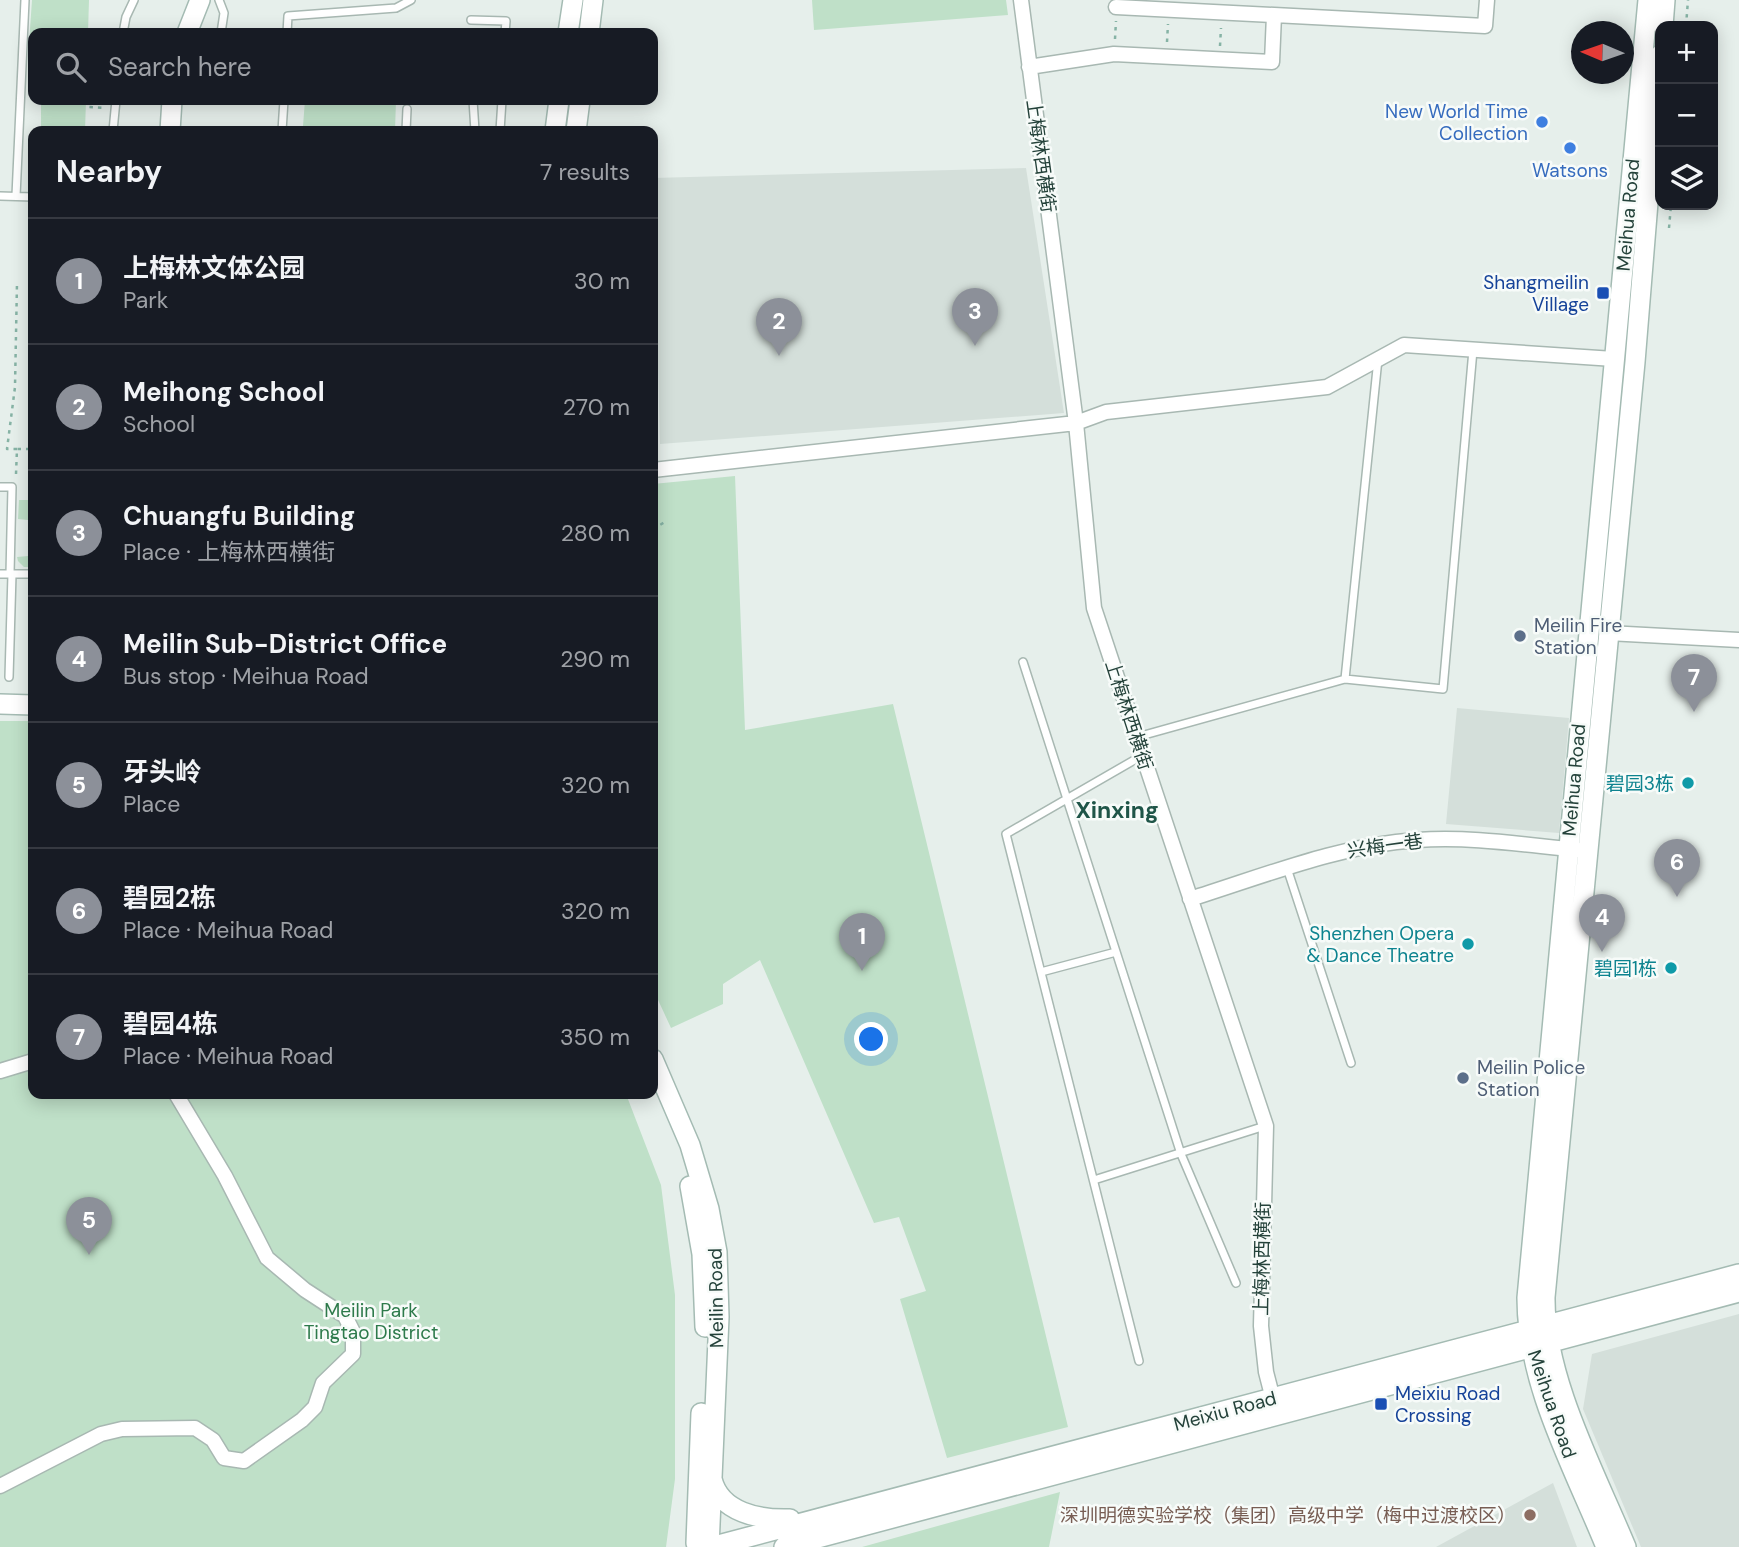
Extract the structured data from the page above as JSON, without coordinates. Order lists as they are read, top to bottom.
{
  "streets": {
    "main road": ["Meihua Road", "Meilin Road", "Meixiu Road"],
    "street": ["上梅林西横街", "兴梅一巷"]
  },
  "crossings": [
    ["上梅林西横街", "兴梅一巷"],
    ["上梅林西横街", "Meixiu Road"],
    ["Meihua Road", "兴梅一巷"],
    ["Meihua Road", "Meixiu Road"],
    ["Meilin Road", "Meixiu Road"]
  ],
  "districts": ["Xinxing"],
  "parks": ["Meilin Park Tingtao District"],
  "places": {
    "other": [
      "New World Time Collection",
      "Watsons",
      "Meilin Fire Station",
      "碧园3栋",
      "Shenzhen Opera & Dance Theatre",
      "碧园1栋",
      "Meilin Police Station",
      "深圳明德实验学校（集团）高级中学（梅中过渡校区）"
    ],
    "transit": ["Shangmeilin Village", "Meixiu Road Crossing"]
  },
  "north": "left",
  "page": {
    "map_buttons": ["+", "−"],
    "search": "Search here",
    "heading": ["Nearby", "7 results"],
    "list": [
      {
        "mark": "1",
        "name": "上梅林文体公园",
        "note": "Park",
        "value": "30 m"
      },
      {
        "mark": "2",
        "name": "Meihong School",
        "note": "School",
        "value": "270 m"
      },
      {
        "mark": "3",
        "name": "Chuangfu Building",
        "note": "Place · 上梅林西横街",
        "value": "280 m"
      },
      {
        "mark": "4",
        "name": "Meilin Sub-District Office",
        "note": "Bus stop · Meihua Road",
        "value": "290 m"
      },
      {
        "mark": "5",
        "name": "牙头岭",
        "note": "Place",
        "value": "320 m"
      },
      {
        "mark": "6",
        "name": "碧园2栋",
        "note": "Place · Meihua Road",
        "value": "320 m"
      },
      {
        "mark": "7",
        "name": "碧园4栋",
        "note": "Place · Meihua Road",
        "value": "350 m"
      }
    ],
    "pins": [
      "3",
      "2",
      "7",
      "6",
      "4",
      "1",
      "5"
    ]
  }
}
